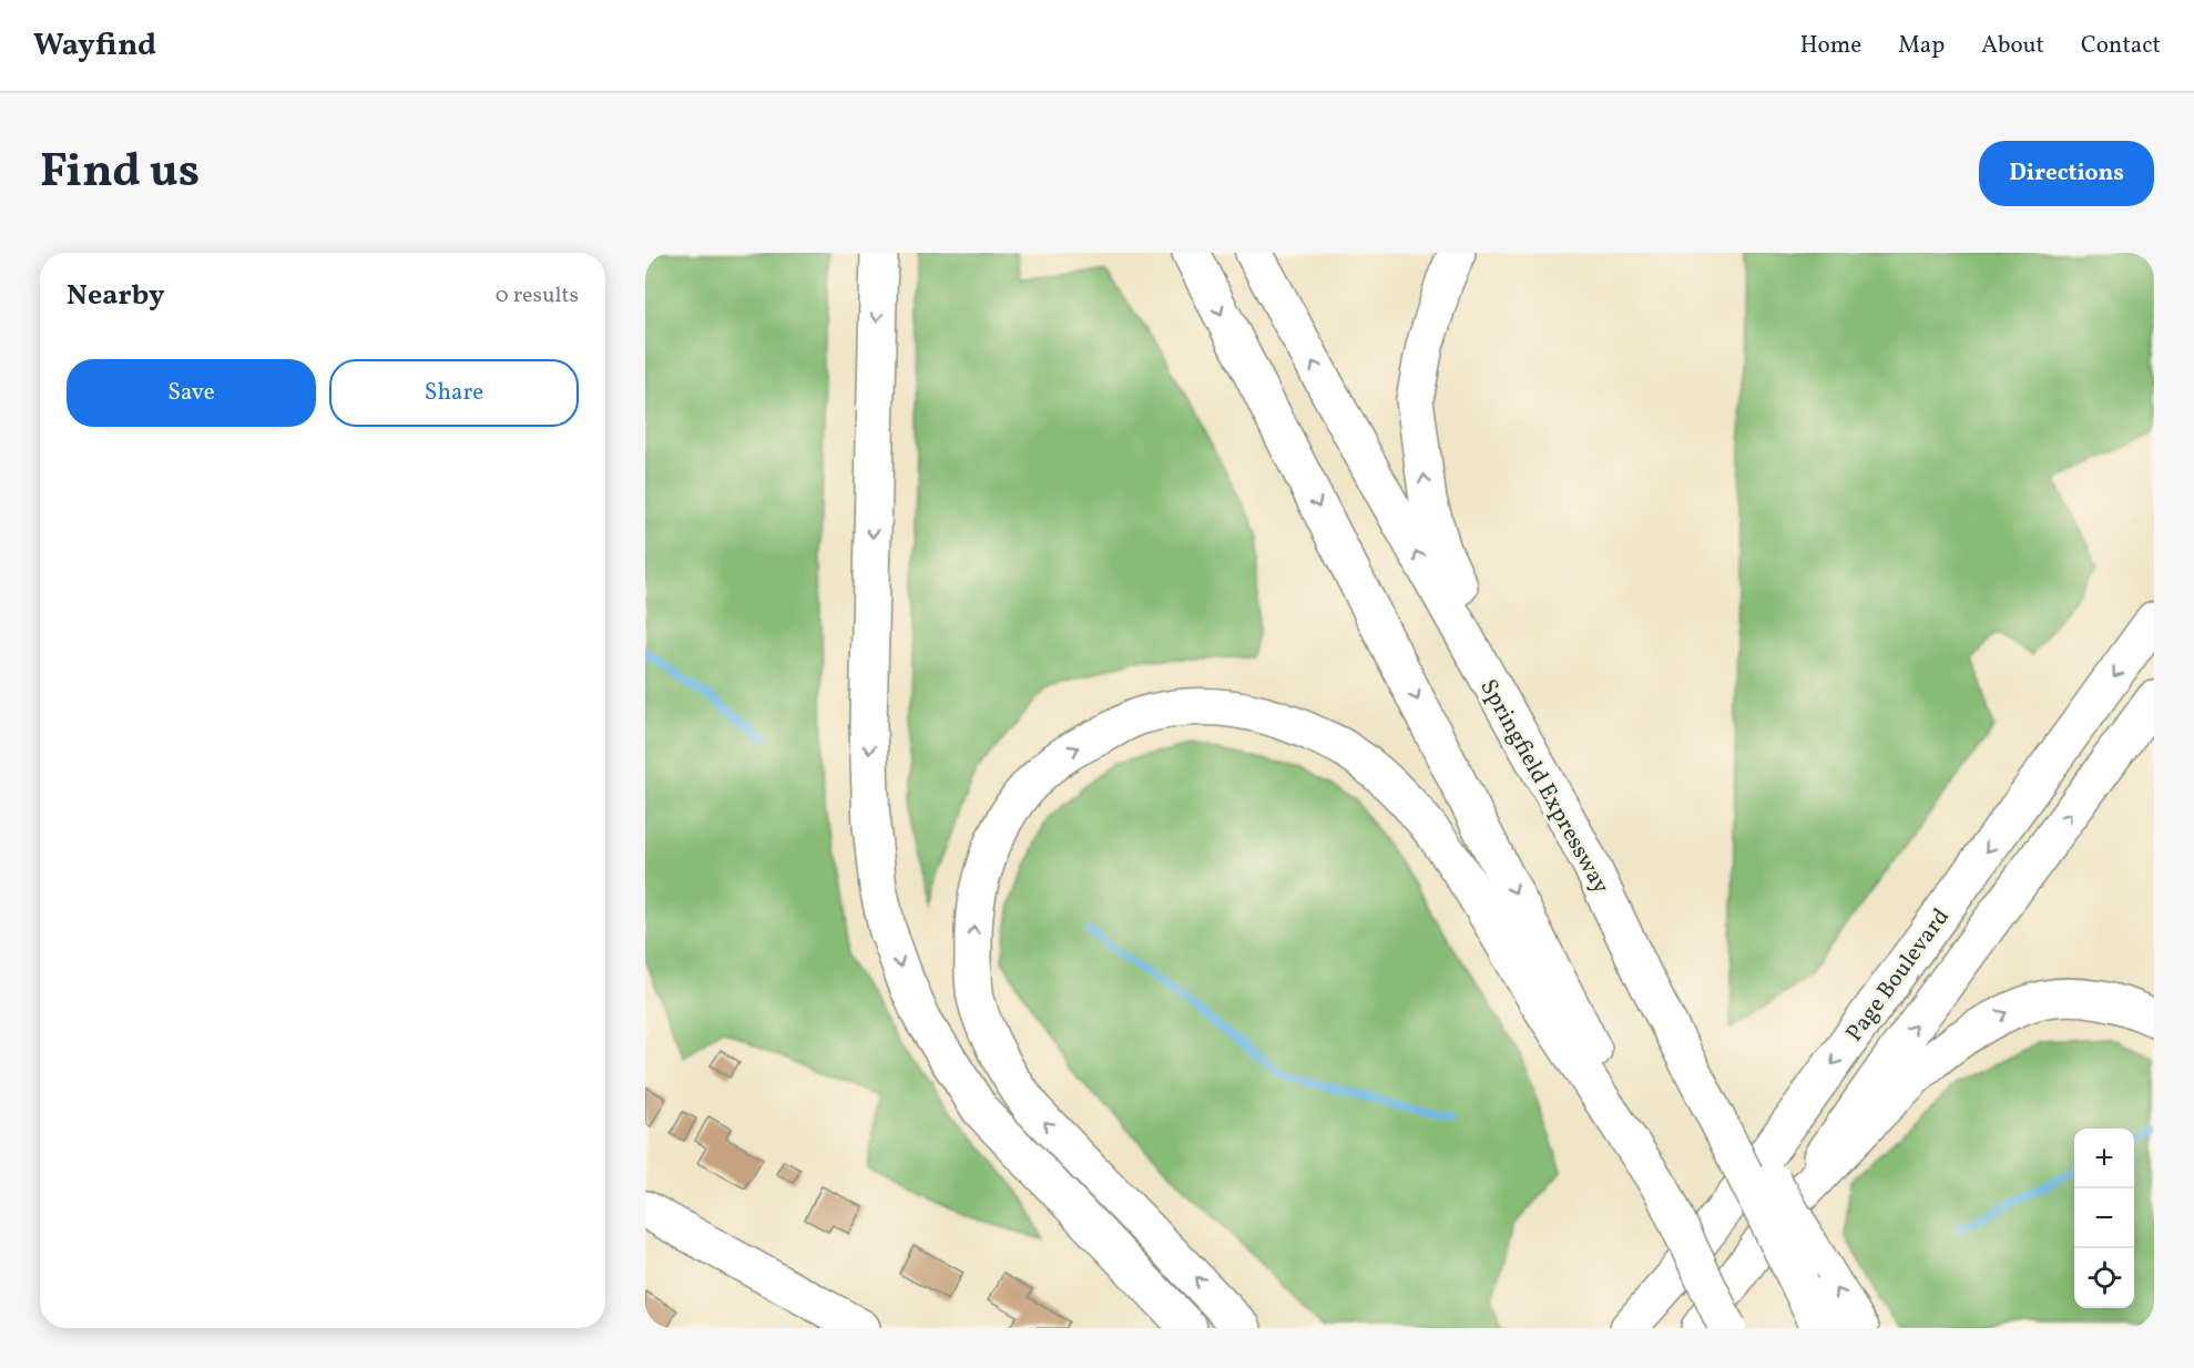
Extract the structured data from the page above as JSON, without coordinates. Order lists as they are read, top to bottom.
{
  "streets": {
    "main road": ["Springfield Expressway", "Page Boulevard"]
  },
  "page": {
    "header": "Wayfind",
    "nav": [
      "Home",
      "Map",
      "About",
      "Contact"
    ],
    "title": "Find us",
    "buttons": [
      "Directions",
      ["Save", "Share"]
    ],
    "heading": ["Nearby", "0 results"],
    "map_buttons": ["+", "−"]
  }
}
